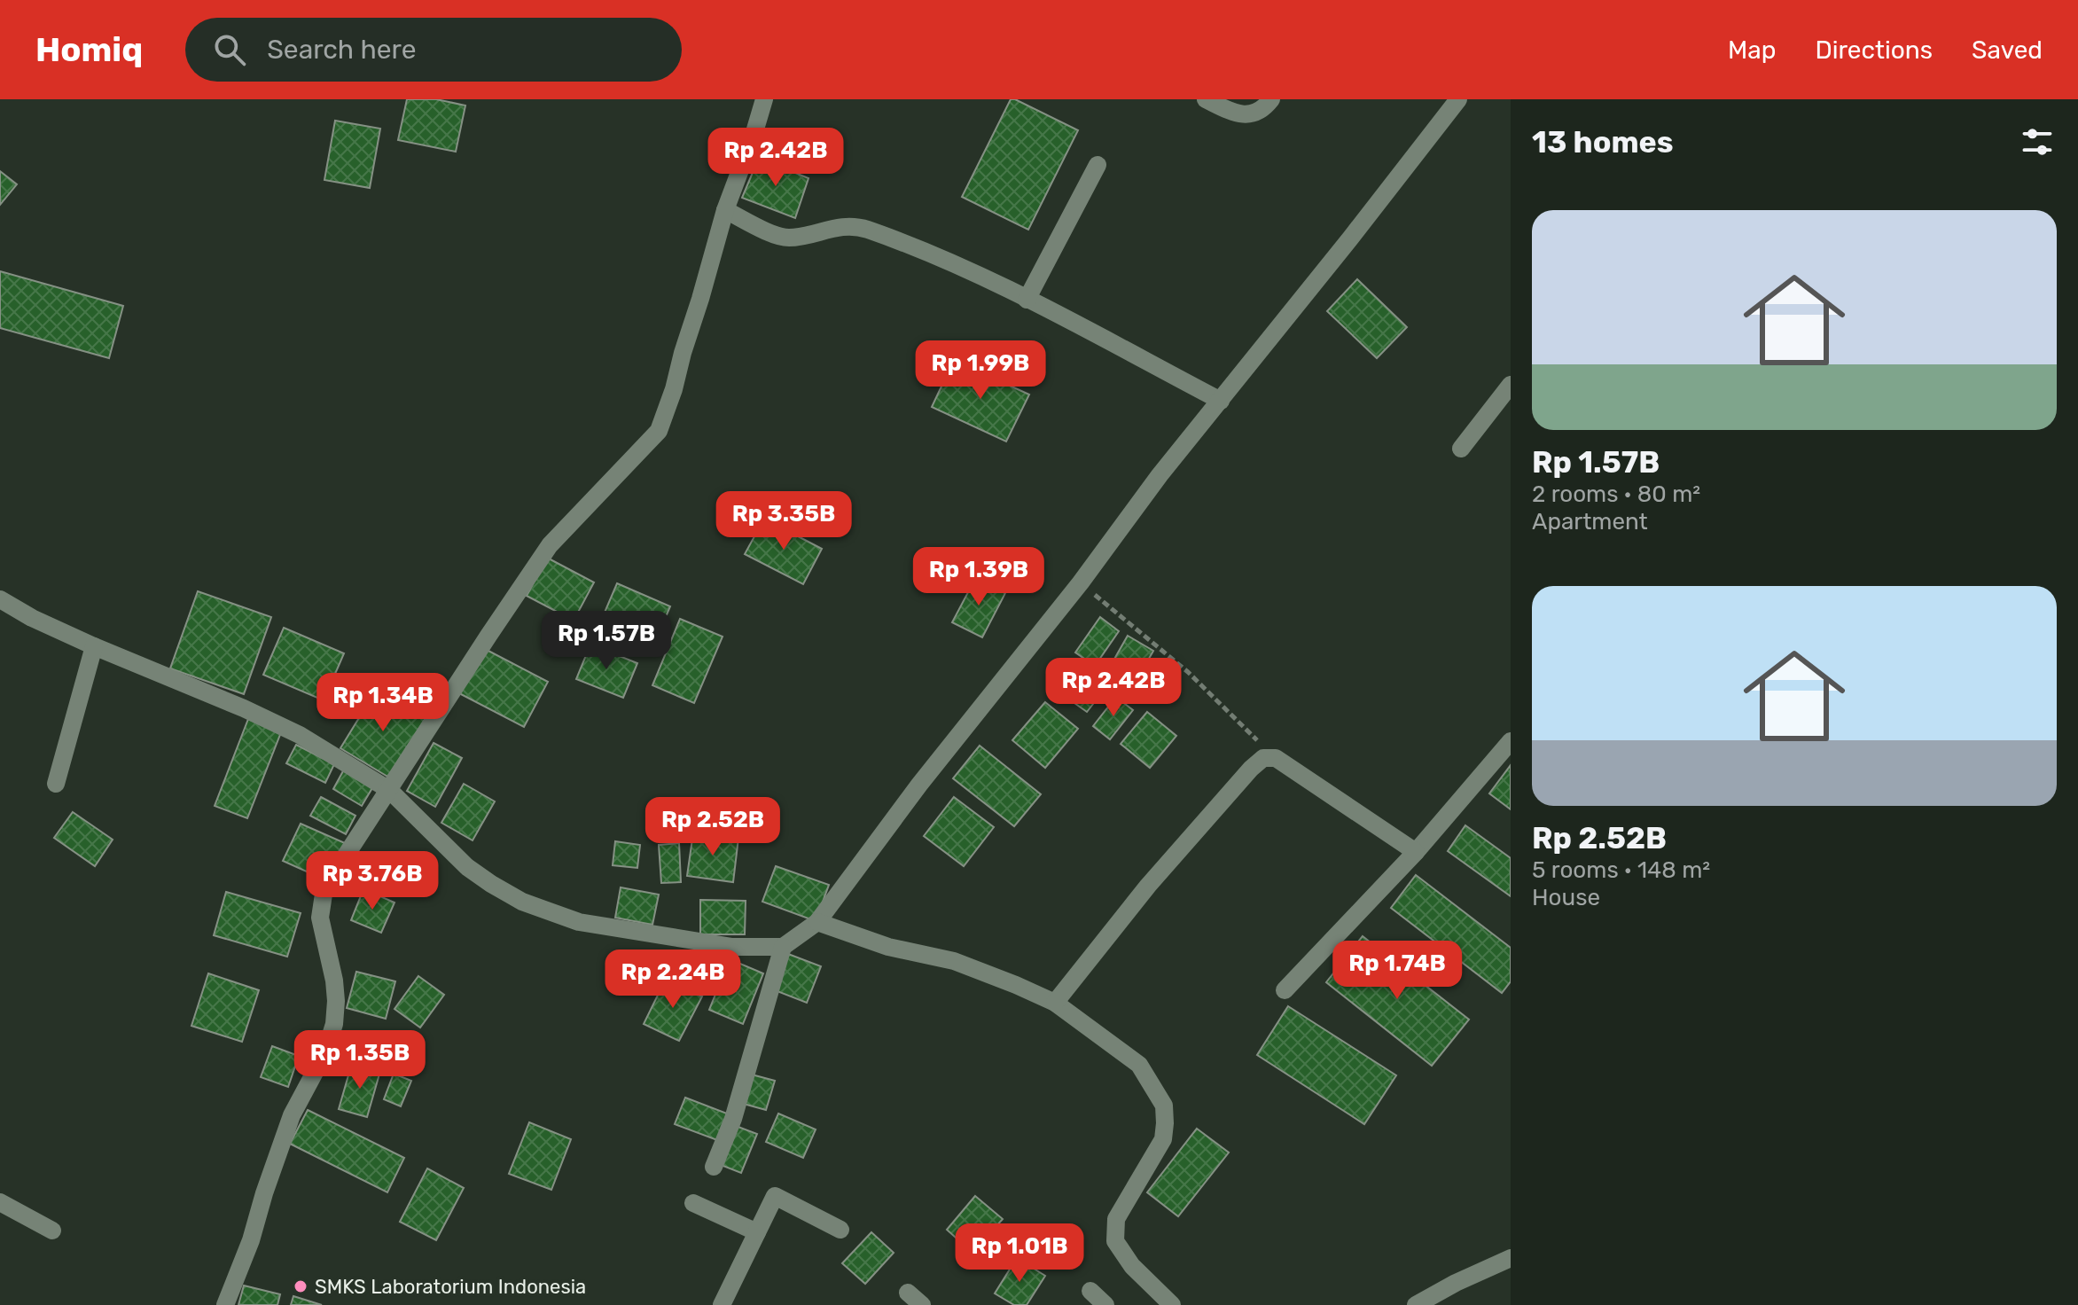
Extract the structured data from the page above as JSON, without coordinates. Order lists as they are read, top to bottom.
{
  "places": ["SMKS Laboratorium Indonesia"],
  "page": {
    "header": "Homiq",
    "search": "Search here",
    "nav": ["Map", "Directions", "Saved"],
    "heading": "13 homes",
    "price": [
      "Rp 2.42B",
      "Rp 1.99B",
      "Rp 3.35B",
      "Rp 1.39B",
      "Rp 1.57B",
      "Rp 2.42B",
      "Rp 1.34B",
      "Rp 2.52B",
      "Rp 3.76B",
      "Rp 1.74B",
      "Rp 2.24B",
      "Rp 1.35B",
      "Rp 1.01B"
    ],
    "list": [
      {
        "name": "Rp 1.57B",
        "note": "2 rooms · 80 m² · Apartment"
      },
      {
        "name": "Rp 2.52B",
        "note": "5 rooms · 148 m² · House"
      }
    ]
  }
}
